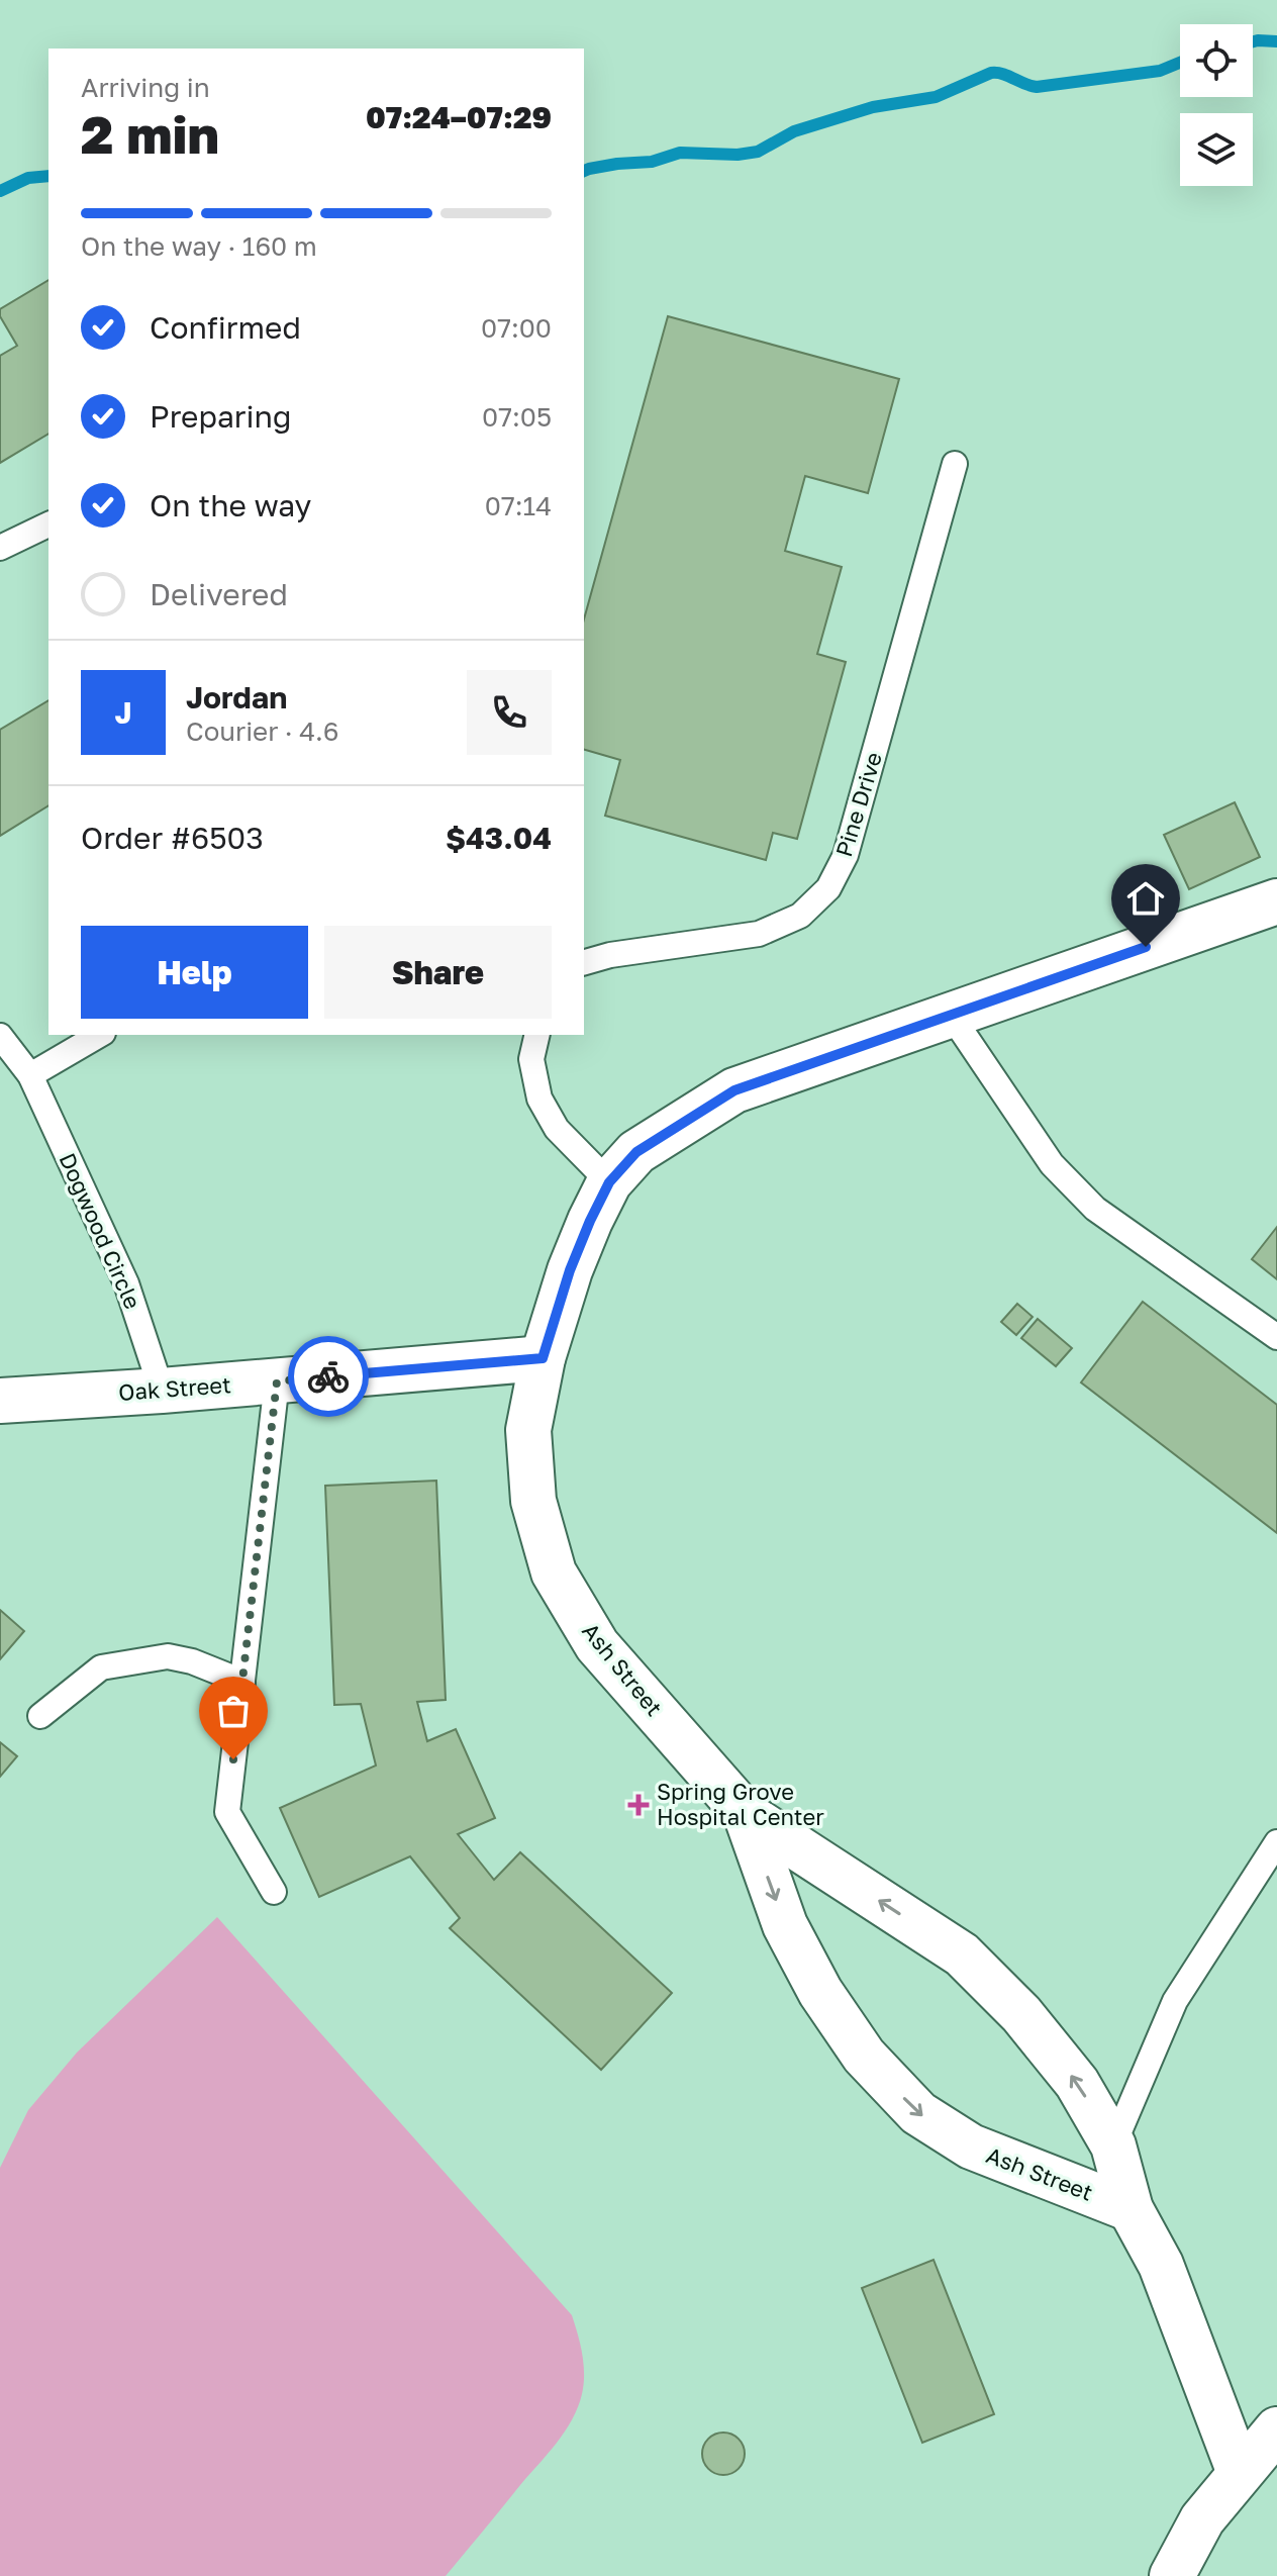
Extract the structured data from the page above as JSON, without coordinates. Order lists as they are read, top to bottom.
{
  "streets": {
    "street": ["Oak Street", "Ash Street"],
    "lane": ["Pine Drive", "Dogwood Circle"]
  },
  "crossings": [
    ["Dogwood Circle", "Oak Street"],
    ["Oak Street", "Ash Street"]
  ],
  "places": {
    "health": ["Spring Grove Hospital Center"]
  },
  "page": {
    "heading": ["2 min", "Arriving in", "07:24–07:29"],
    "panel": [
      "Jordan",
      "Courier · 4.6",
      "Order #6503",
      "$43.04"
    ],
    "bar": "On the way · 160 m",
    "list": [
      ["Confirmed", "07:00"],
      ["Preparing", "07:05"],
      ["On the way", "07:14"],
      "Delivered"
    ],
    "round": "J",
    "buttons": ["Help", "Share"]
  }
}
